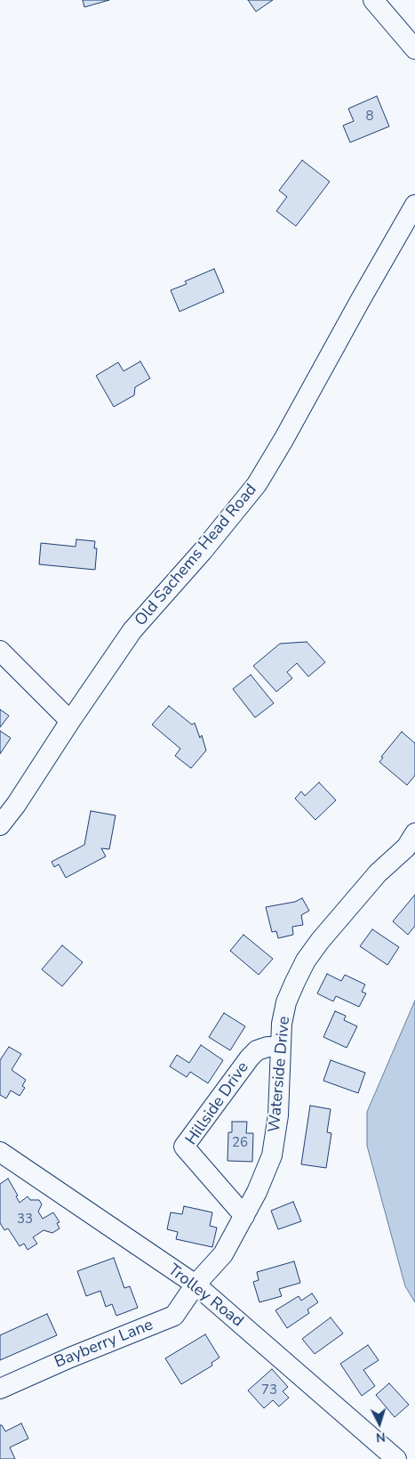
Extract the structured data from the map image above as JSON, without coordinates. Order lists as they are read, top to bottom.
{
  "streets": {
    "street": [
      "Old Sachems Head Road",
      "Waterside Drive",
      "Hillside Drive",
      "Trolley Road",
      "Bayberry Lane"
    ]
  },
  "crossings": [
    ["Waterside Drive", "Hillside Drive"],
    ["Waterside Drive", "Trolley Road"],
    ["Waterside Drive", "Bayberry Lane"],
    ["Trolley Road", "Bayberry Lane"]
  ],
  "house_numbers": [
    "8",
    "26",
    "33",
    "73"
  ],
  "north": "bottom"
}
